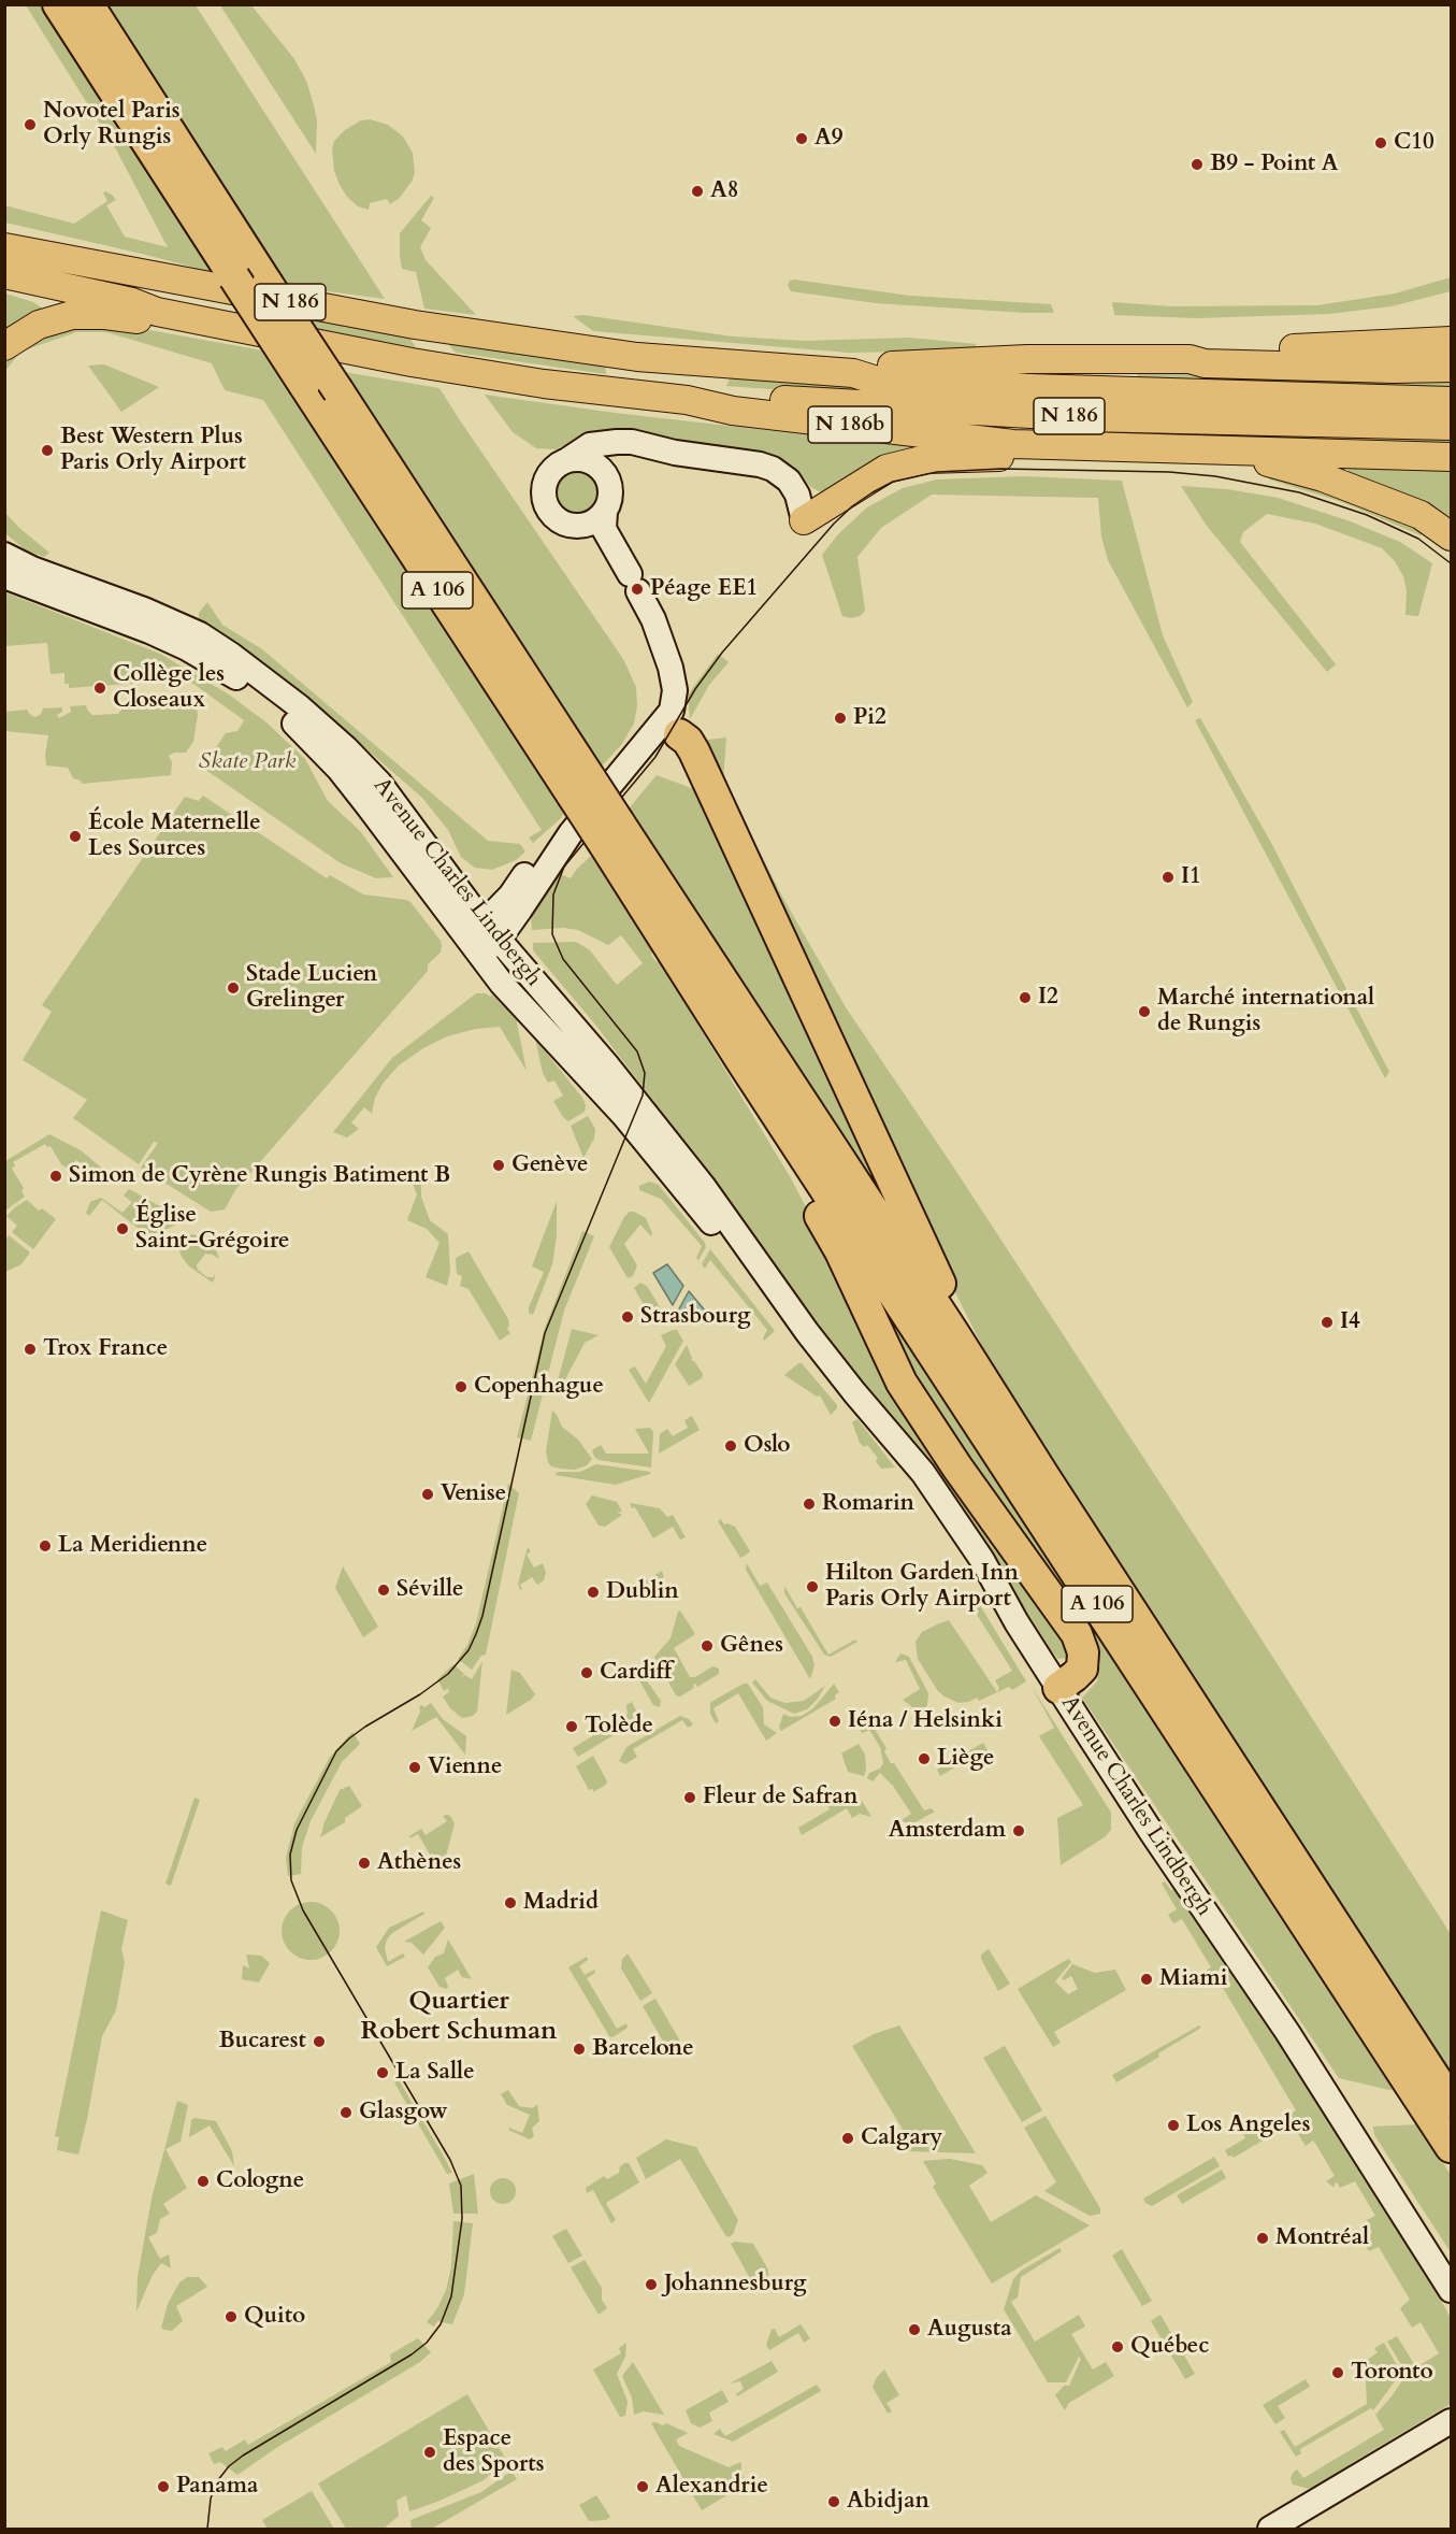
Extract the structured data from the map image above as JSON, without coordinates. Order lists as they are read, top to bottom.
{
  "streets": {
    "highway": ["N 186", "N 186b", "A 106"],
    "main road": ["Avenue Charles Lindbergh"]
  },
  "crossings": [
    ["N 186", "N 186b"]
  ],
  "districts": ["Quartier Robert Schuman"],
  "parks": ["Skate Park"],
  "places": [
    "Novotel Paris Orly Rungis",
    "A9",
    "C10",
    "B9 - Point A",
    "A8",
    "Best Western Plus Paris Orly Airport",
    "Péage EE1",
    "Collège les Closeaux",
    "Pi2",
    "École Maternelle Les Sources",
    "I1",
    "Stade Lucien Grelinger",
    "I2",
    "Marché international de Rungis",
    "Genève",
    "Simon de Cyrène Rungis Batiment B",
    "Église Saint-Grégoire",
    "Strasbourg",
    "I4",
    "Trox France",
    "Copenhague",
    "Oslo",
    "Venise",
    "Romarin",
    "La Meridienne",
    "Hilton Garden Inn Paris Orly Airport",
    "Séville",
    "Dublin",
    "Gênes",
    "Cardiff",
    "Iéna / Helsinki",
    "Tolède",
    "Liège",
    "Vienne",
    "Fleur de Safran",
    "Amsterdam",
    "Athènes",
    "Madrid",
    "Miami",
    "Bucarest",
    "Barcelone",
    "La Salle",
    "Glasgow",
    "Los Angeles",
    "Calgary",
    "Cologne",
    "Montréal",
    "Johannesburg",
    "Quito",
    "Augusta",
    "Québec",
    "Toronto",
    "Espace des Sports",
    "Panama",
    "Alexandrie",
    "Abidjan"
  ]
}
